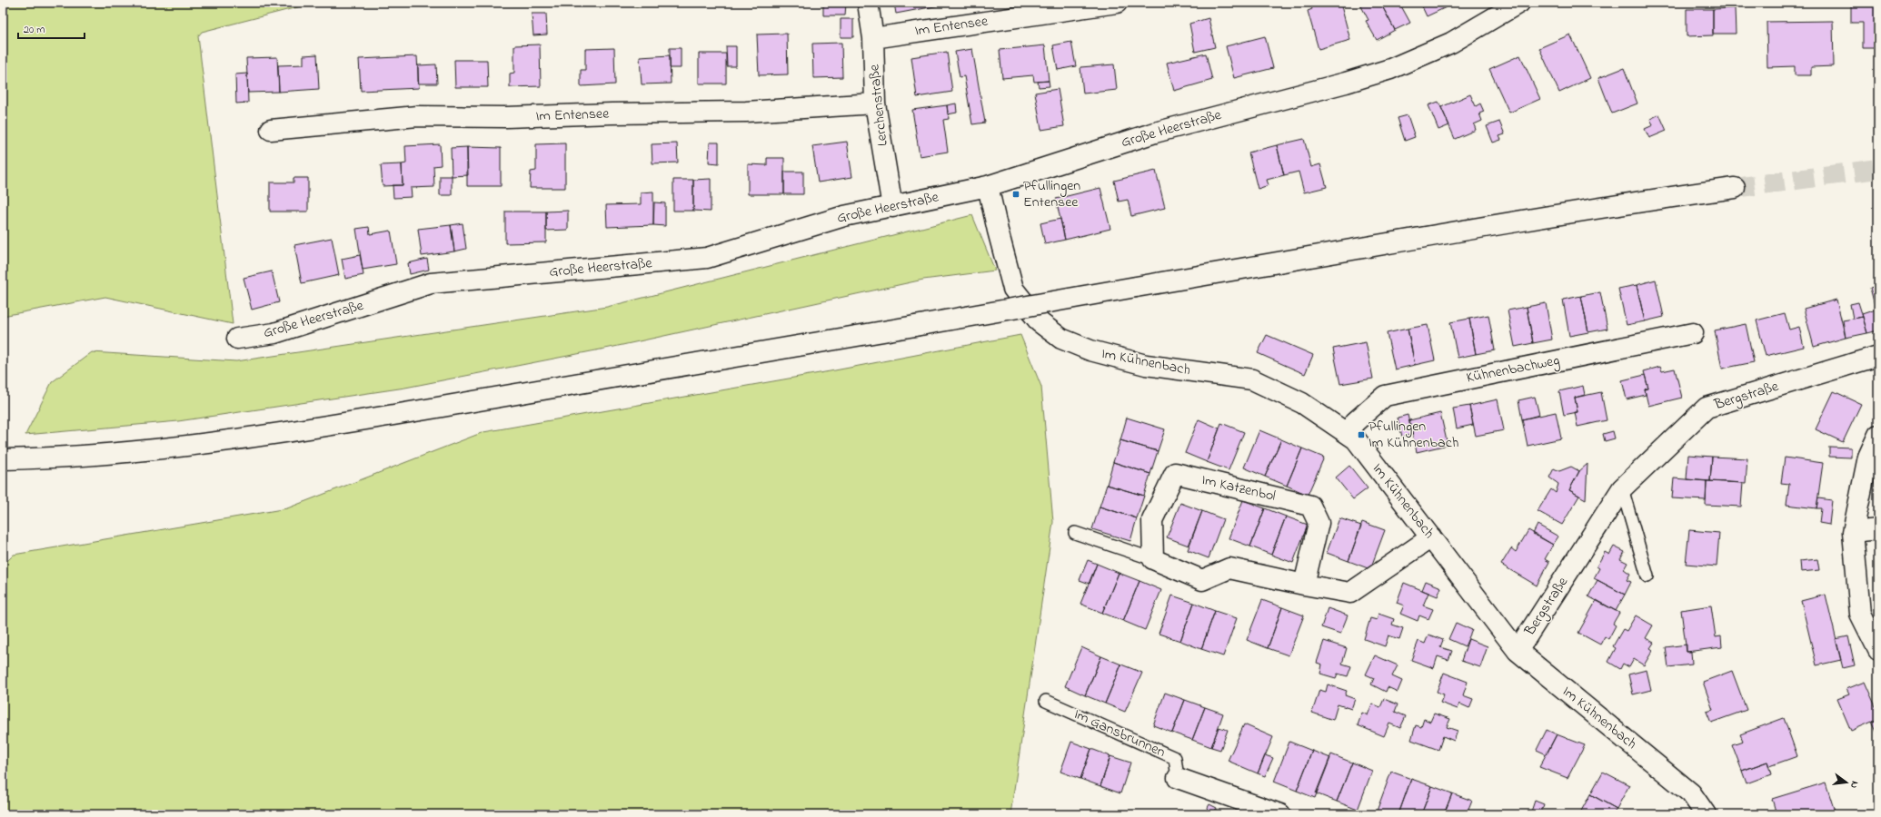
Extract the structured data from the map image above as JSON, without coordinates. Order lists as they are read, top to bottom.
{
  "streets": {
    "street": [
      "Im Entensee",
      "Lerchenstraße",
      "Große Heerstraße",
      "Im Kühnenbach",
      "Kühnenbachweg",
      "Bergstraße",
      "Im Katzenbol",
      "Im Gansbrunnen"
    ]
  },
  "crossings": [
    ["Im Entensee", "Lerchenstraße"],
    ["Lerchenstraße", "Große Heerstraße"],
    ["Große Heerstraße", "Im Kühnenbach"],
    ["Im Kühnenbach", "Kühnenbachweg"],
    ["Im Kühnenbach", "Bergstraße"]
  ],
  "places": {
    "transit": ["Pfullingen Entensee", "Pfullingen Im Kühnenbach"]
  },
  "scale_bar": "20 m",
  "north": "right"
}
